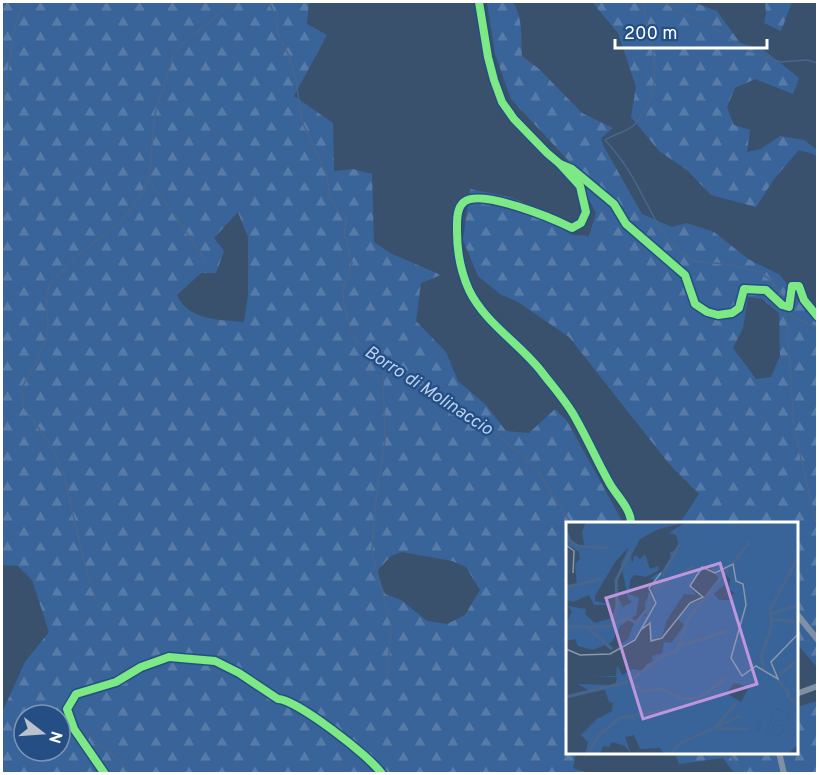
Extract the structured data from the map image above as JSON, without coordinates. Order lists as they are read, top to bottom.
{
  "water": ["Borro di Molinaccio"],
  "scale_bar": "200 m",
  "north": "right"
}
